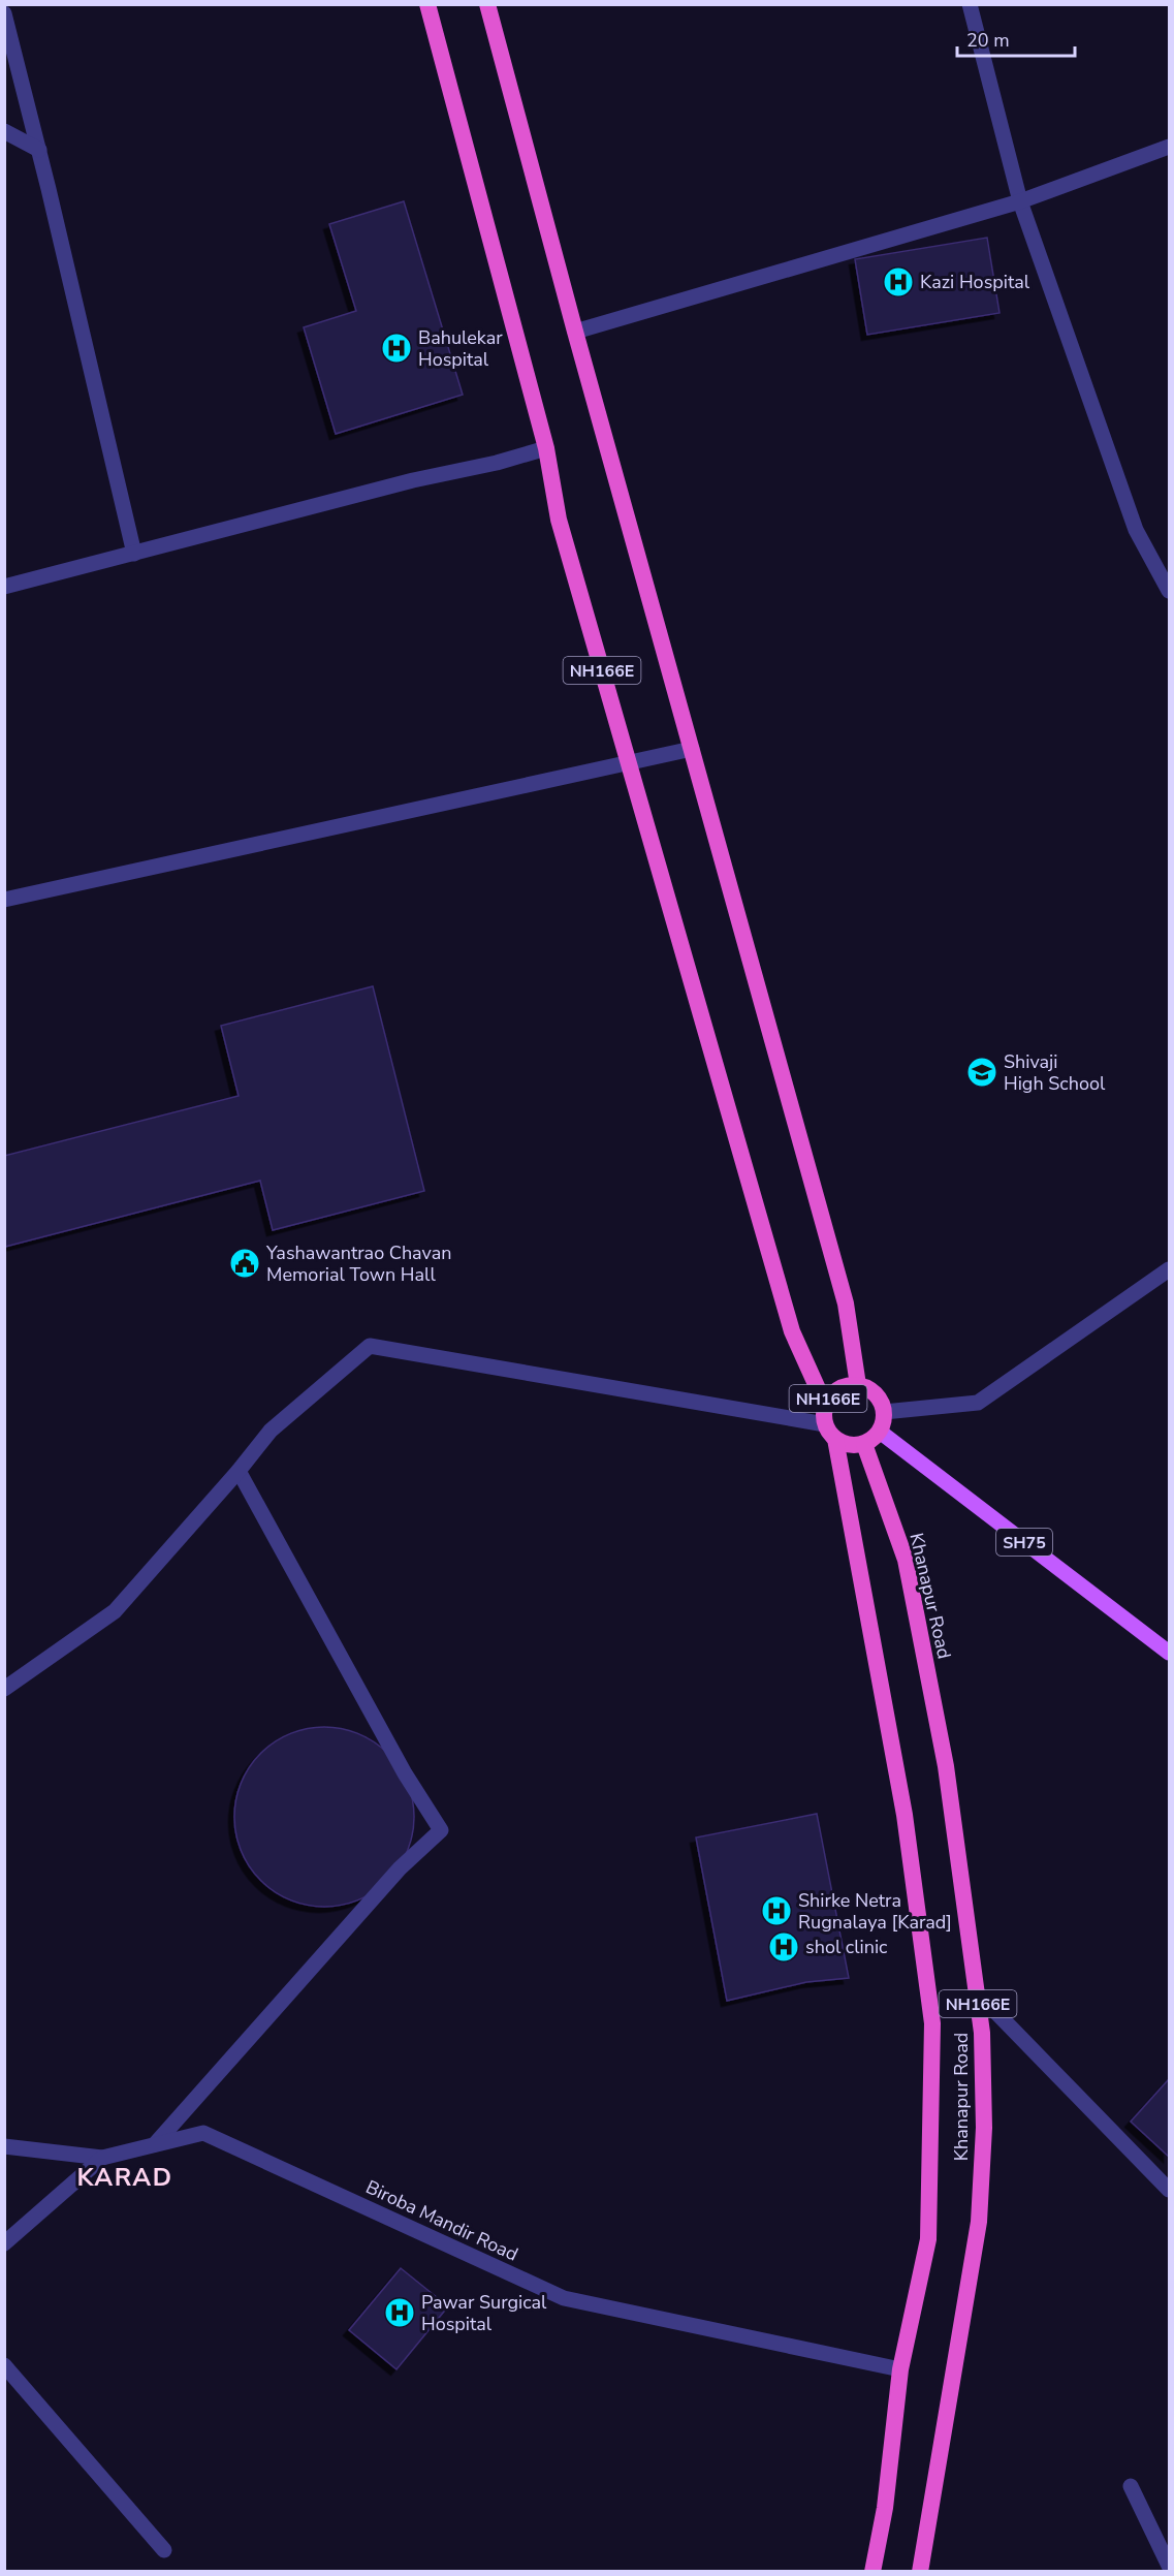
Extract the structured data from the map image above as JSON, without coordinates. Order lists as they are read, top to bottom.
{
  "streets": {
    "highway": ["NH166E", "Khanapur Road"],
    "main road": ["SH75"],
    "street": ["Biroba Mandir Road"]
  },
  "crossings": [
    ["NH166E", "SH75"],
    ["NH166E", "Khanapur Road"],
    ["NH166E", "Biroba Mandir Road"],
    ["SH75", "Khanapur Road"]
  ],
  "districts": ["KARAD"],
  "places": {
    "hospital": [
      "Kazi Hospital",
      "Bahulekar Hospital",
      "Shirke Netra Rugnalaya [Karad]",
      "shol clinic",
      "Pawar Surgical Hospital"
    ],
    "school or university": ["Shivaji High School"],
    "public building": ["Yashawantrao Chavan Memorial Town Hall"]
  },
  "scale_bar": "20 m"
}
